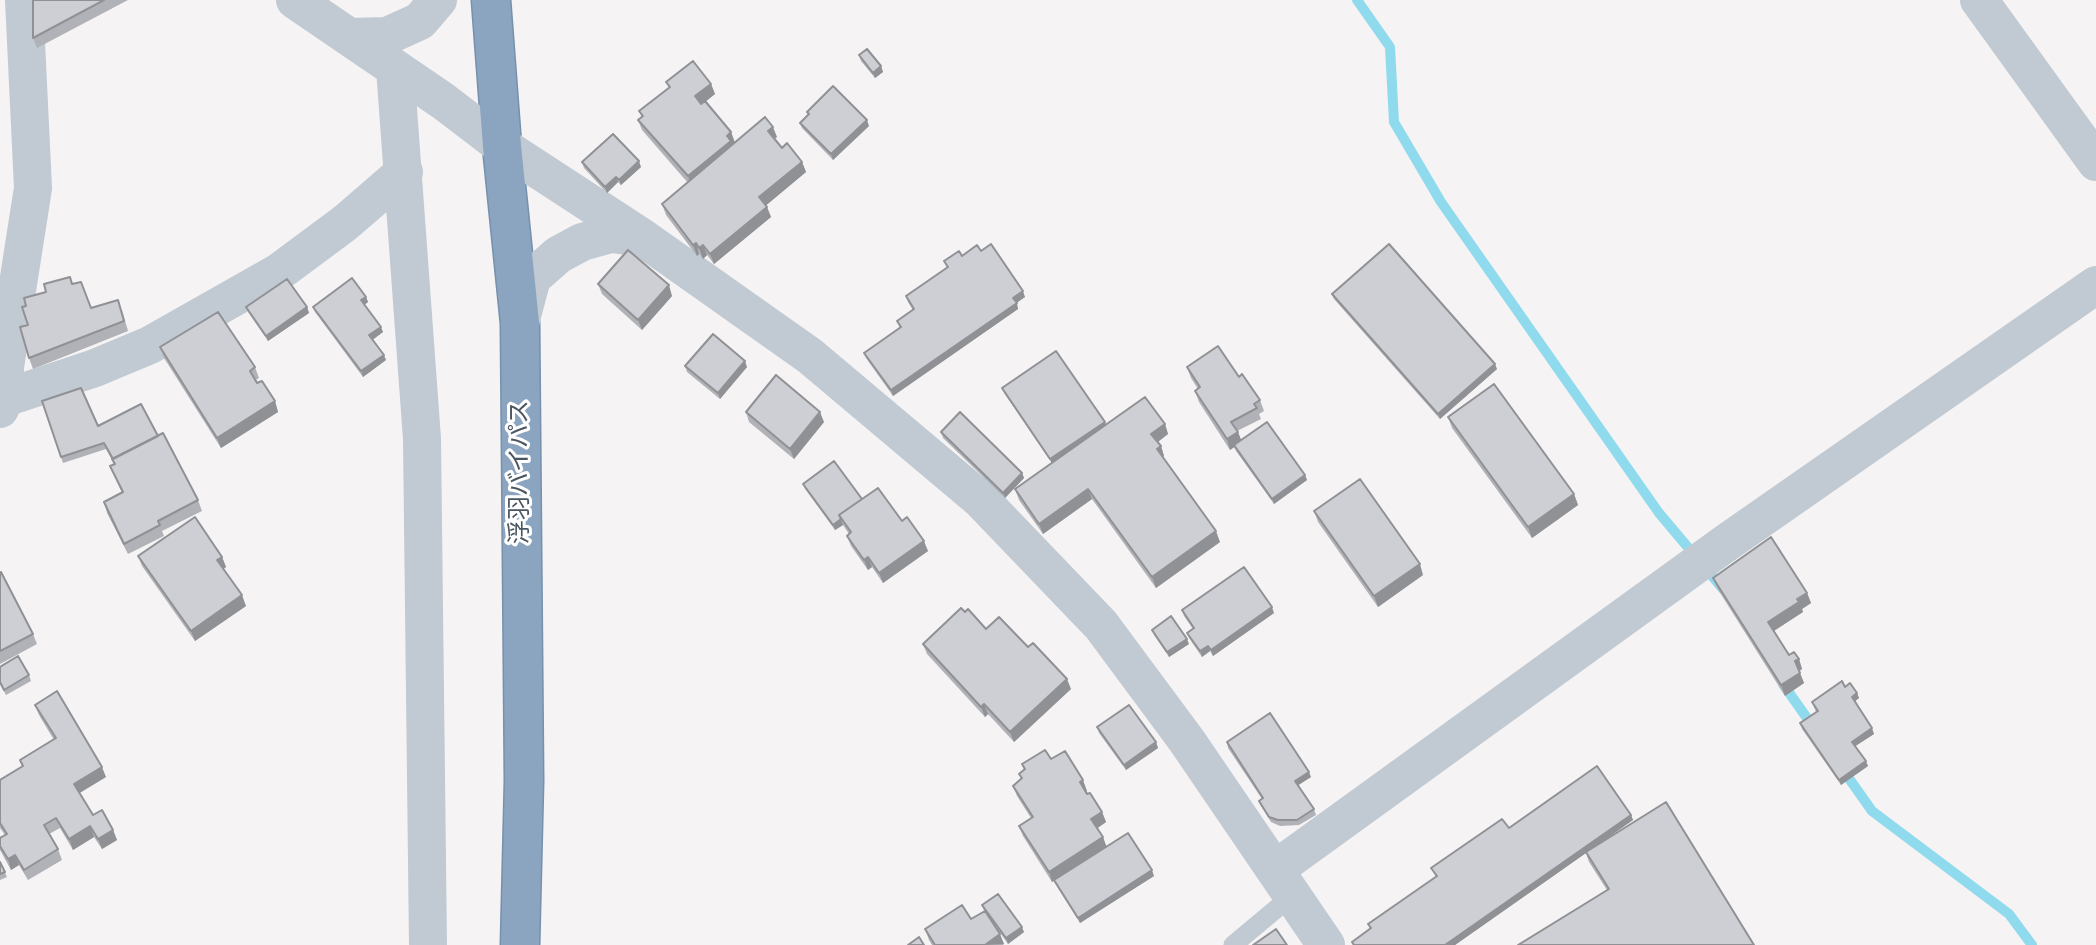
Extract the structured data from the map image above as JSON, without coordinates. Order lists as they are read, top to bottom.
{
  "streets": {
    "highway": ["浮羽バイパス"]
  }
}
